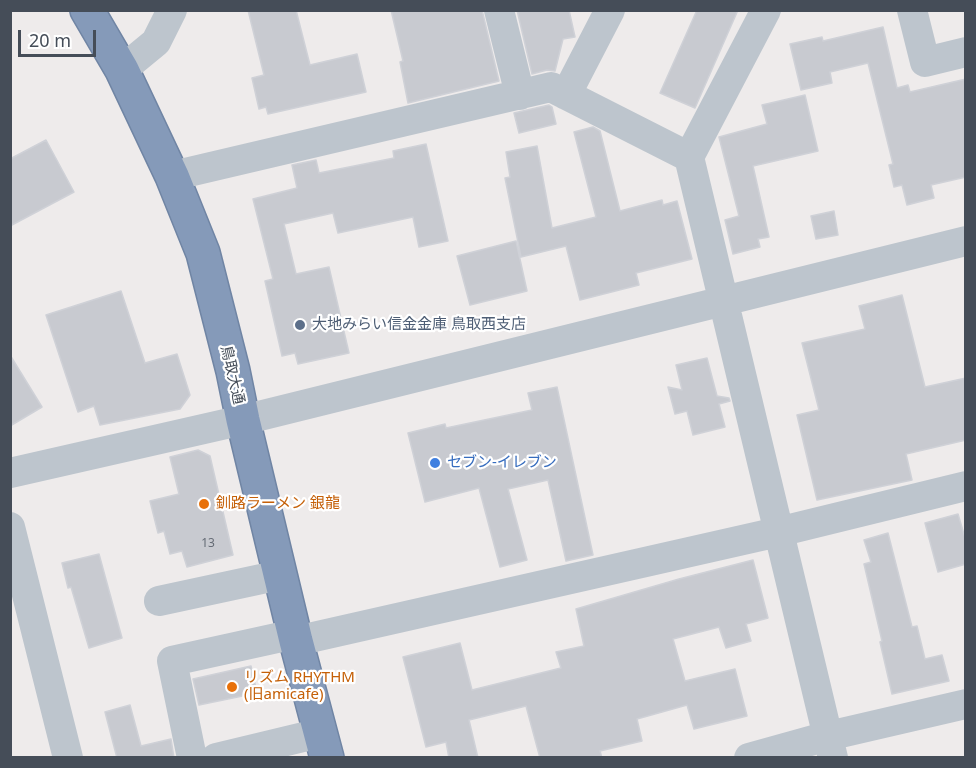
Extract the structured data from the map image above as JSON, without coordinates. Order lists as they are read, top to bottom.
{
  "streets": {
    "highway": ["鳥取大通"]
  },
  "places": [
    "大地みらい信金金庫 鳥取西支店",
    "セブン-イレブン",
    "釧路ラーメン 銀龍",
    "リズム RHYTHM (旧amicafe)"
  ],
  "house_numbers": ["13"],
  "scale_bar": "20 m"
}
